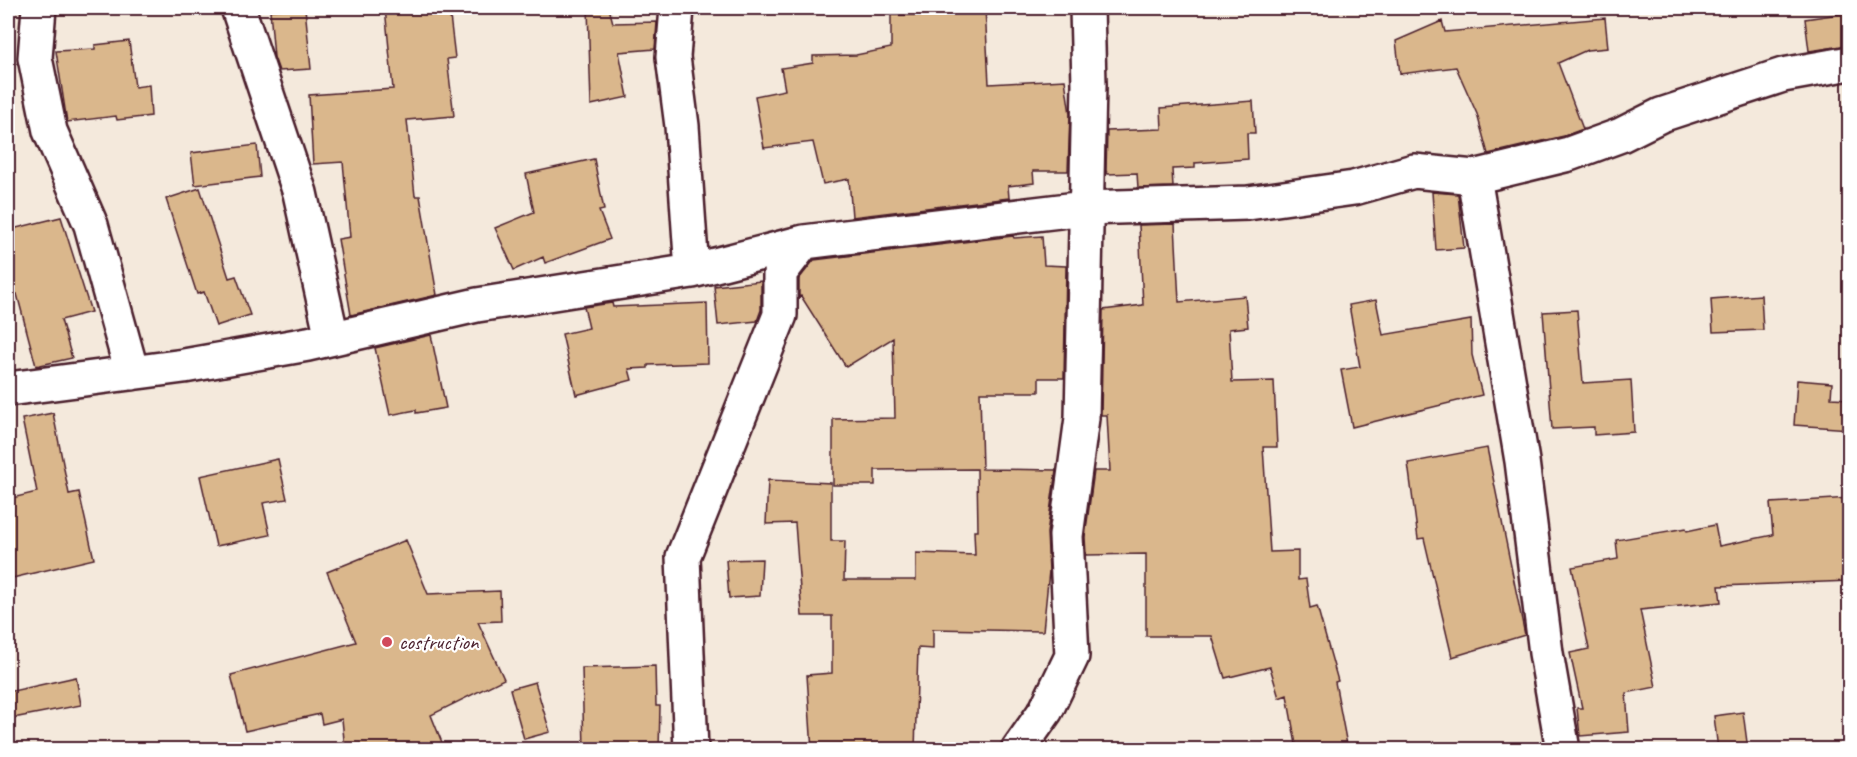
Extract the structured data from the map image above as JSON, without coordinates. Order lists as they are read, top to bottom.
{
  "places": ["costruction"]
}
